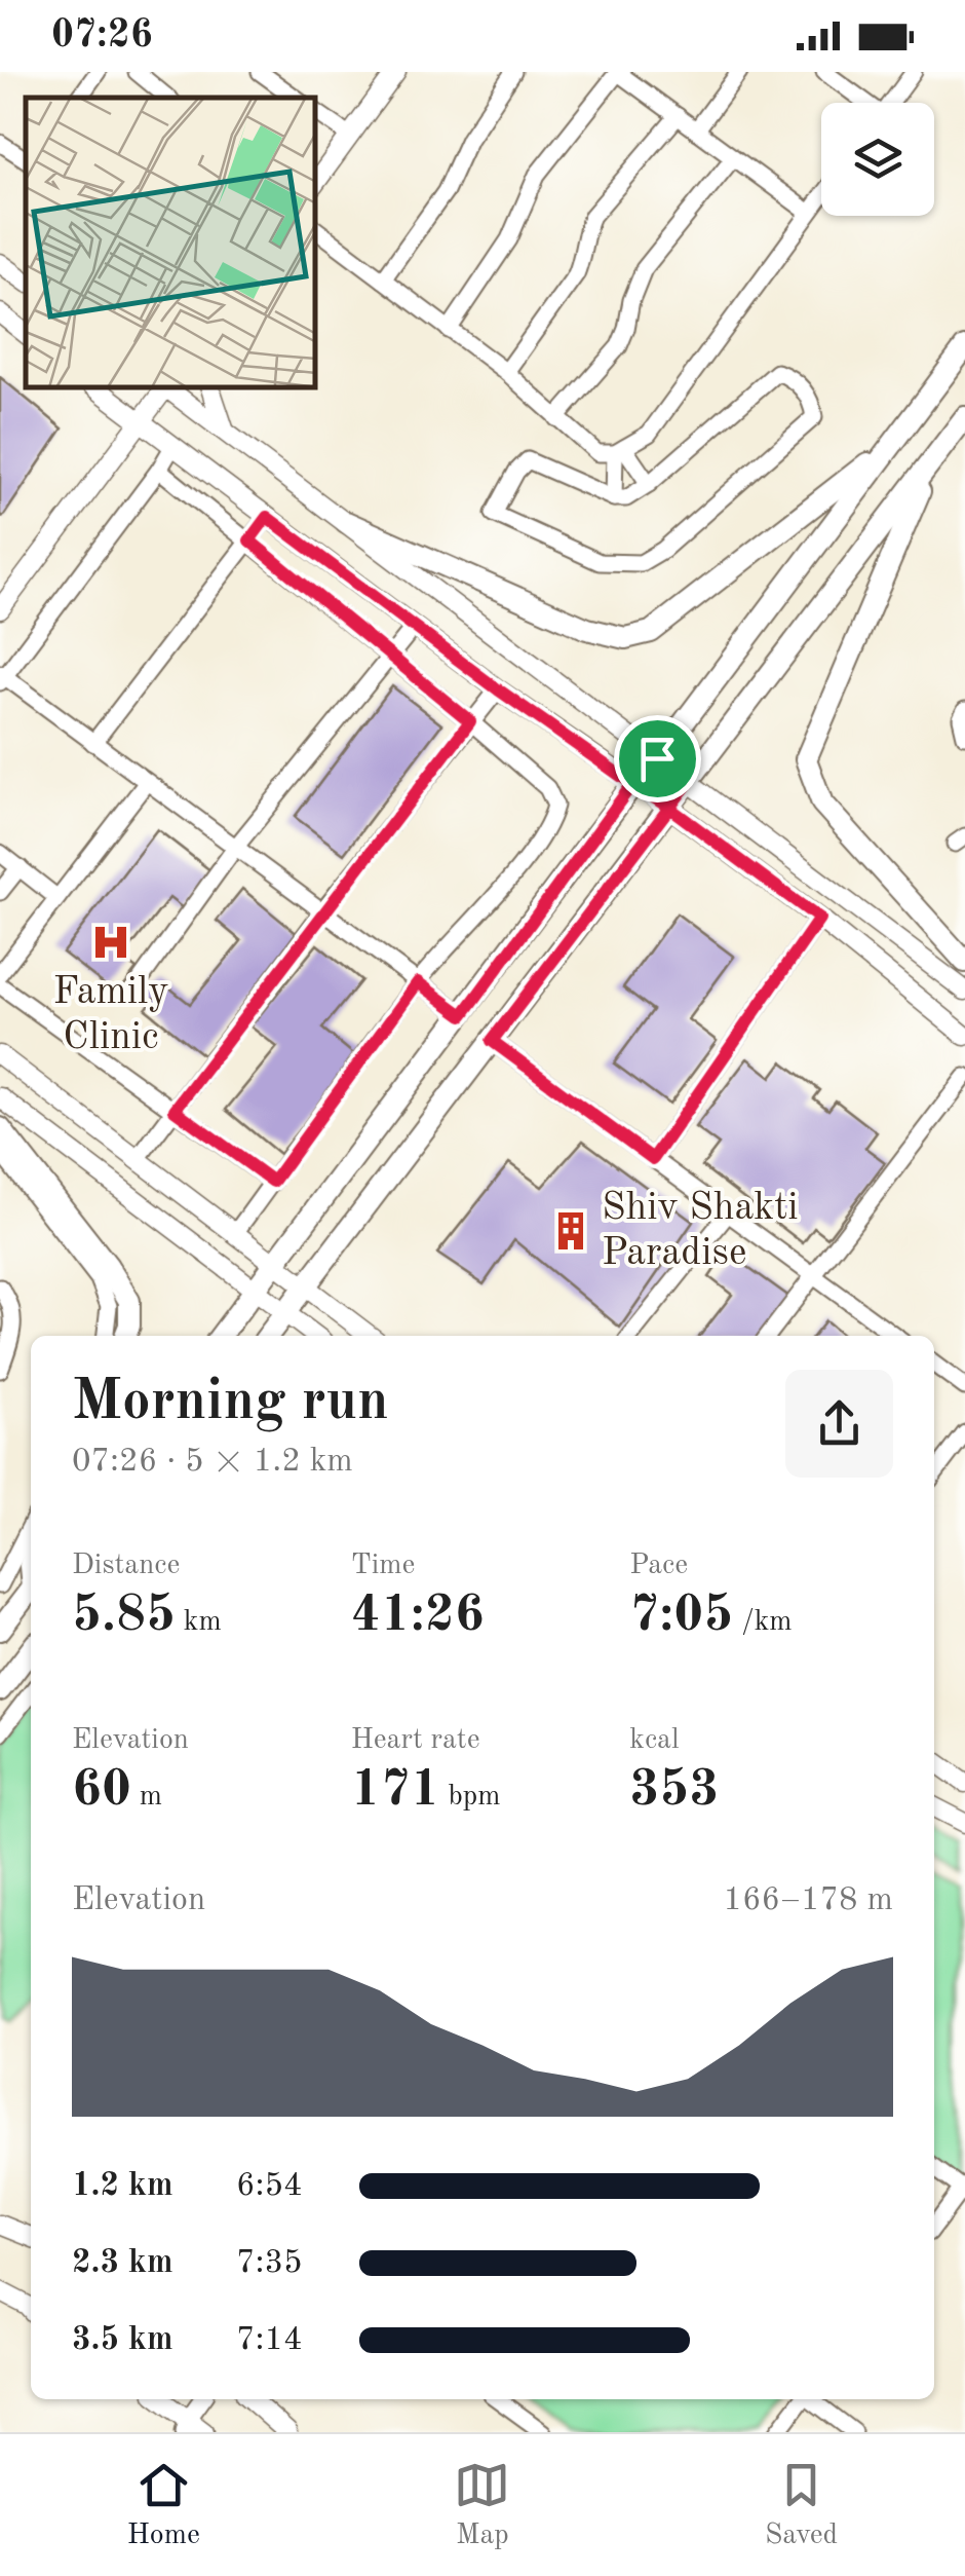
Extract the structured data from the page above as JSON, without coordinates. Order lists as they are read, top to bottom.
{
  "places": {
    "hospital": ["Family Clinic"],
    "building": ["Shiv Shakti Paradise"]
  },
  "page": {
    "status": "07:26",
    "heading": ["Morning run", "07:26 · 5 × 1.2 km"],
    "stats": [
      ["Distance", "5.85 km"],
      ["Time", "41:26"],
      ["Pace", "7:05 /km"],
      ["Elevation", "60 m"],
      ["Heart rate", "171 bpm"],
      ["kcal", "353"]
    ],
    "chart": ["Elevation", "166–178 m"],
    "list": [
      {
        "name": "1.2 km",
        "note": "6:54"
      },
      {
        "name": "2.3 km",
        "note": "7:35"
      },
      {
        "name": "3.5 km",
        "note": "7:14"
      }
    ],
    "tabs": ["Home", "Map", "Saved"]
  }
}
